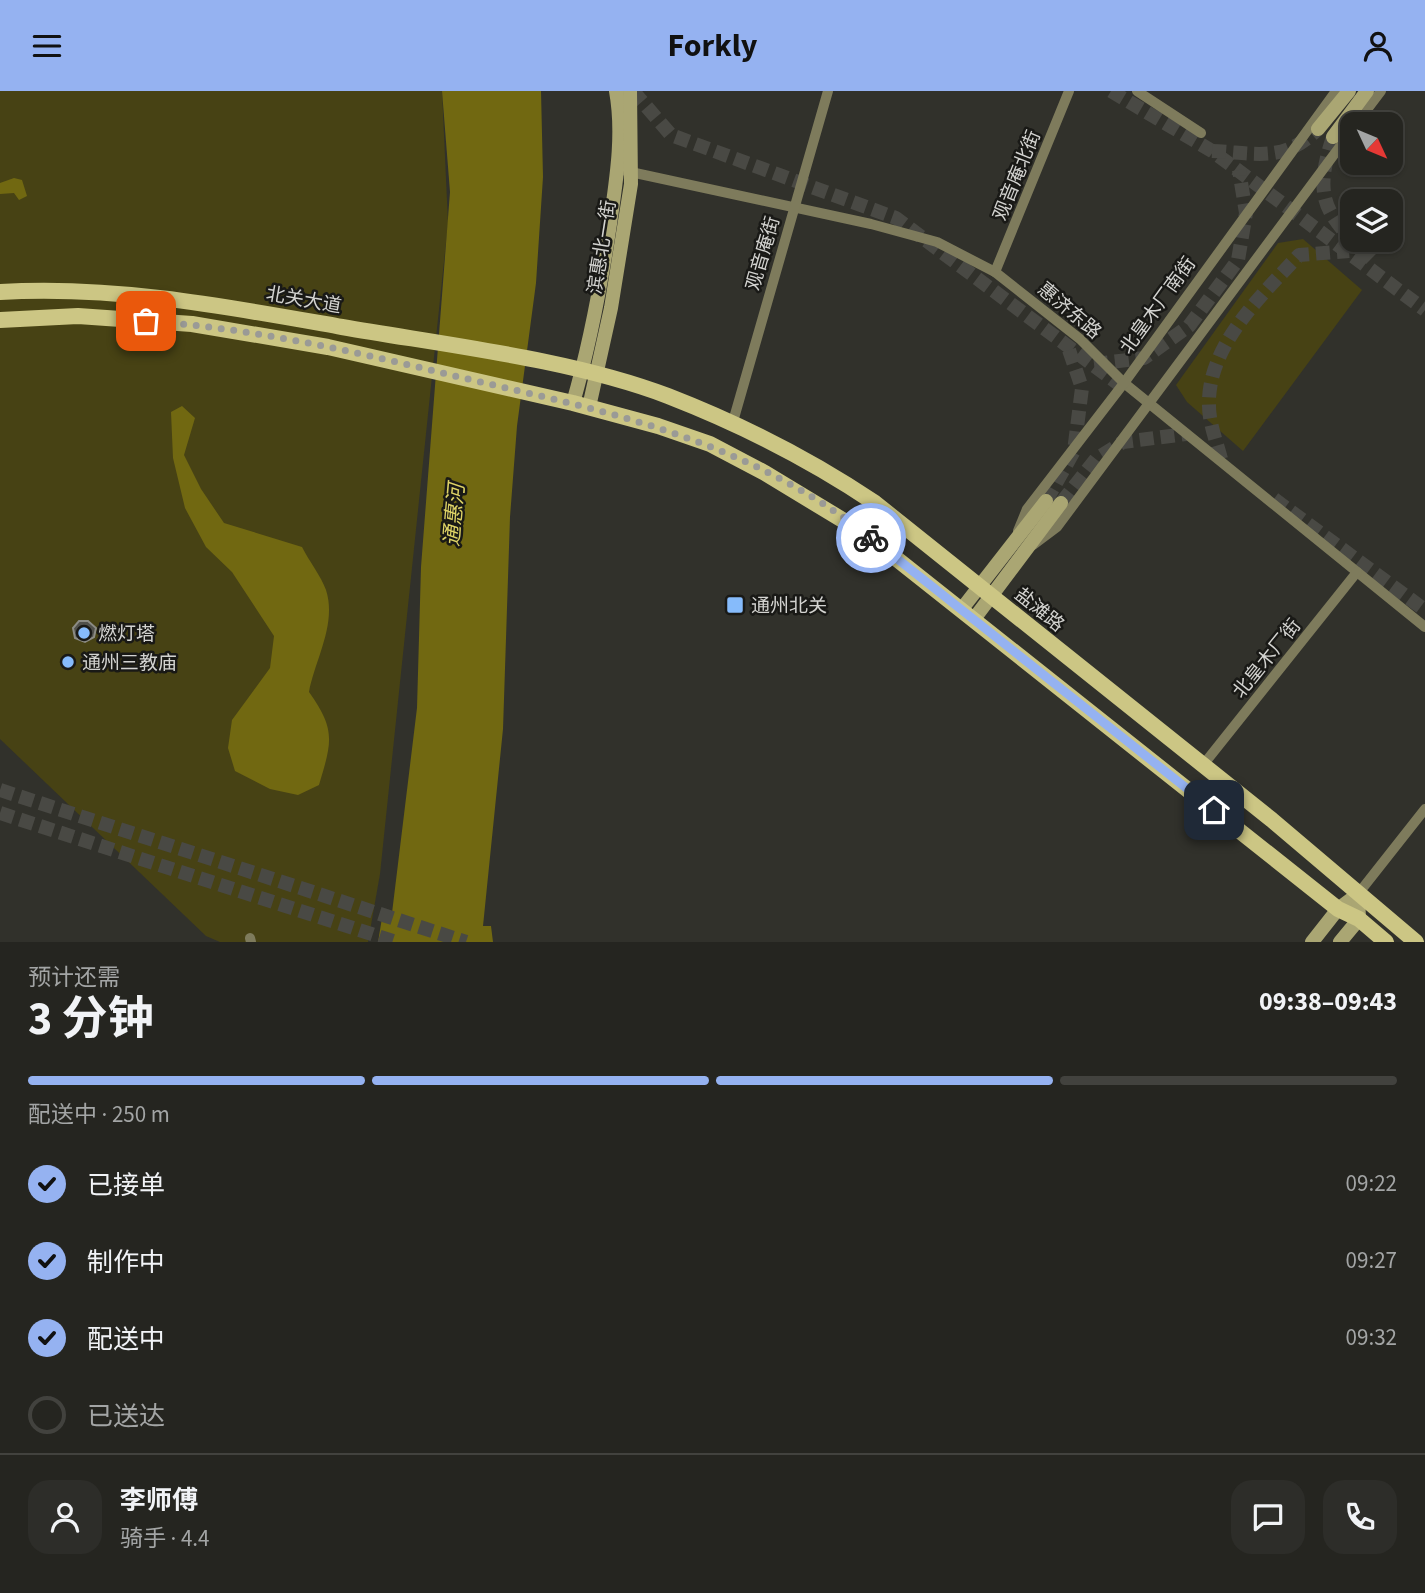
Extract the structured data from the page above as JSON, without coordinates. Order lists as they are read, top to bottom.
{
  "streets": {
    "main road": ["北关大道", "盐滩路"],
    "street": [
      "观音庵北街",
      "滨惠北一街",
      "观音庵街",
      "北皇木厂南街",
      "惠济东路",
      "北皇木厂街"
    ]
  },
  "crossings": [
    ["观音庵北街", "惠济东路"],
    ["滨惠北一街", "北关大道"],
    ["滨惠北一街", "惠济东路"],
    ["滨惠北一街", "盐滩路"],
    ["观音庵街", "惠济东路"],
    ["观音庵街", "盐滩路"],
    ["北关大道", "盐滩路"],
    ["北皇木厂南街", "惠济东路"],
    ["北皇木厂南街", "盐滩路"],
    ["惠济东路", "北皇木厂街"],
    ["盐滩路", "北皇木厂街"]
  ],
  "water": ["通惠河"],
  "places": {
    "transit": ["通州北关"],
    "other": ["燃灯塔", "通州三教庙"]
  },
  "north": "bottom right",
  "page": {
    "header": "Forkly",
    "heading": ["3 分钟", "预计还需", "09:38–09:43"],
    "panel": ["李师傅", "骑手 · 4.4"],
    "bar": "配送中 · 250 m",
    "list": [
      ["已接单", "09:22"],
      ["制作中", "09:27"],
      ["配送中", "09:32"],
      "已送达"
    ]
  }
}
